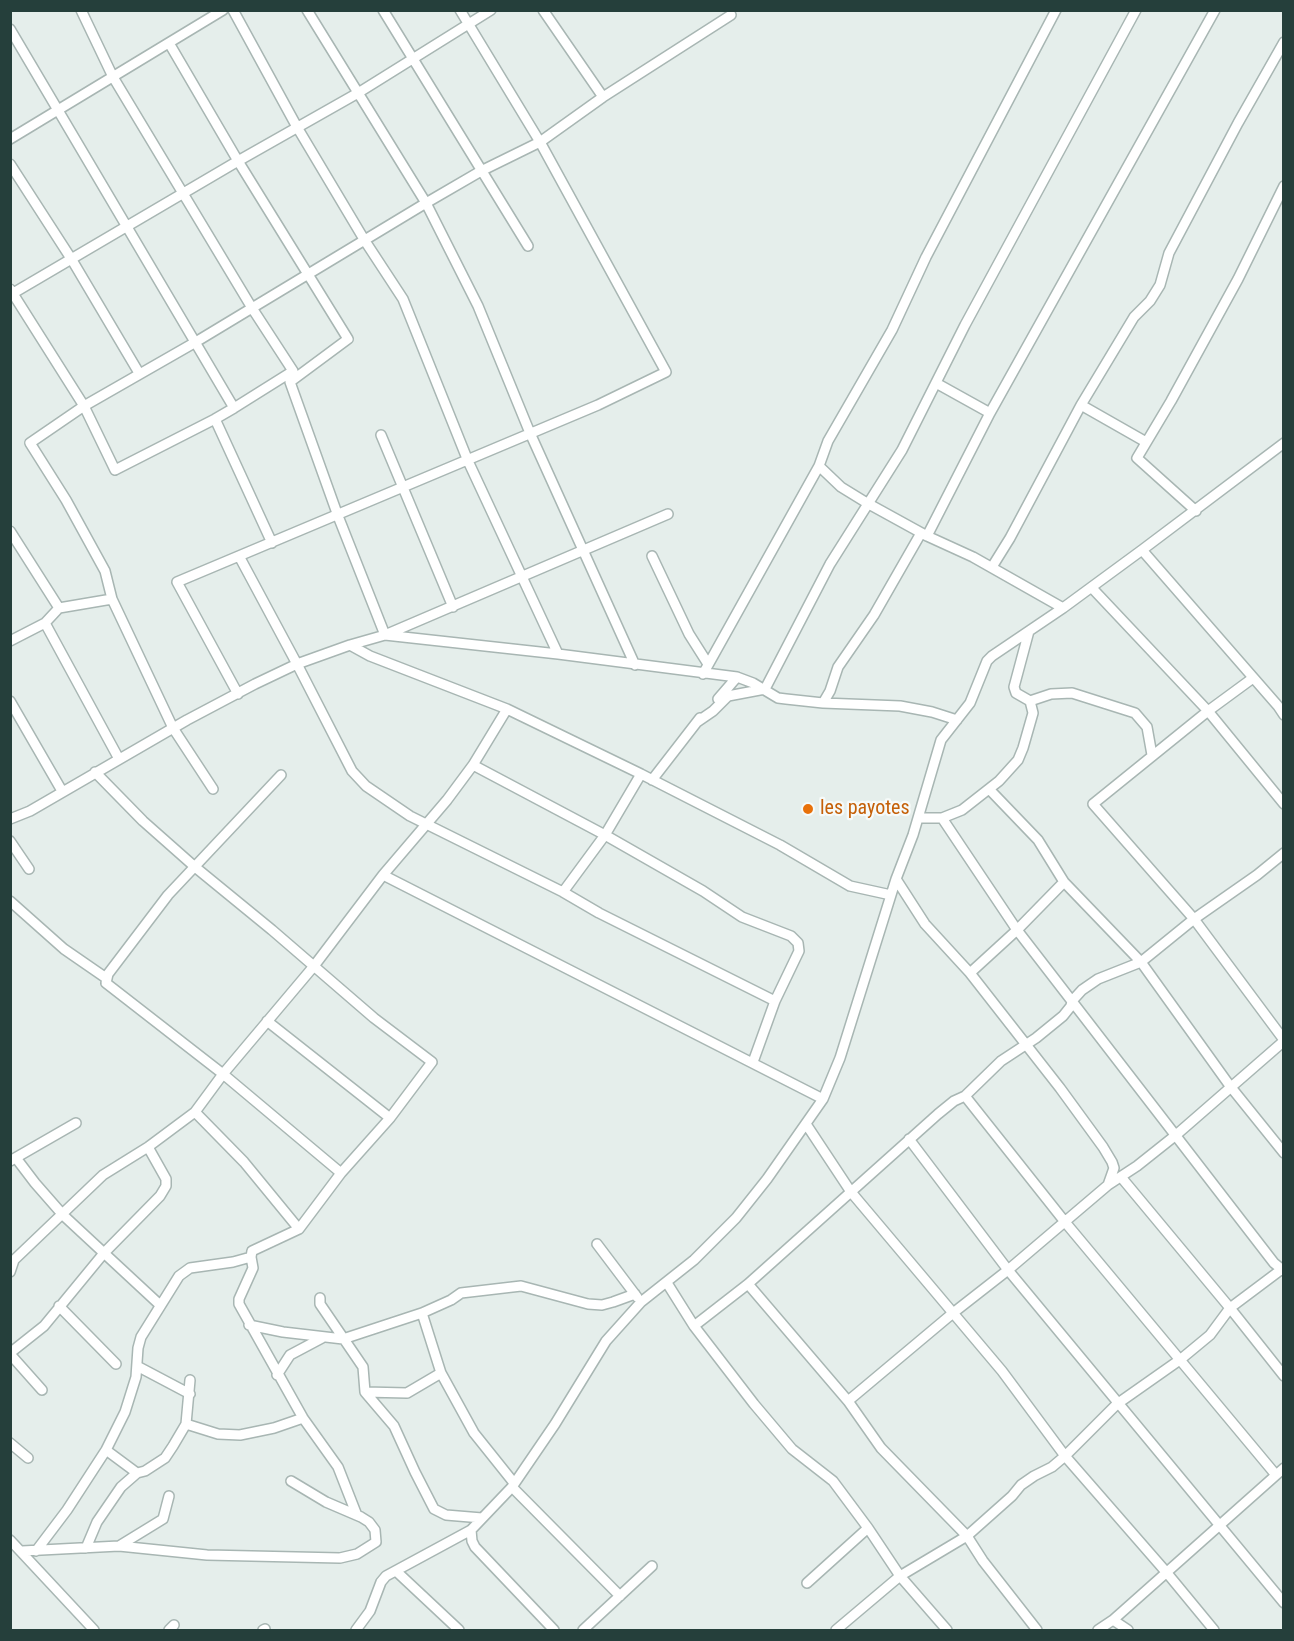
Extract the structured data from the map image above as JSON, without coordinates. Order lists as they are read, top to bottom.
{
  "places": ["les payotes"]
}
